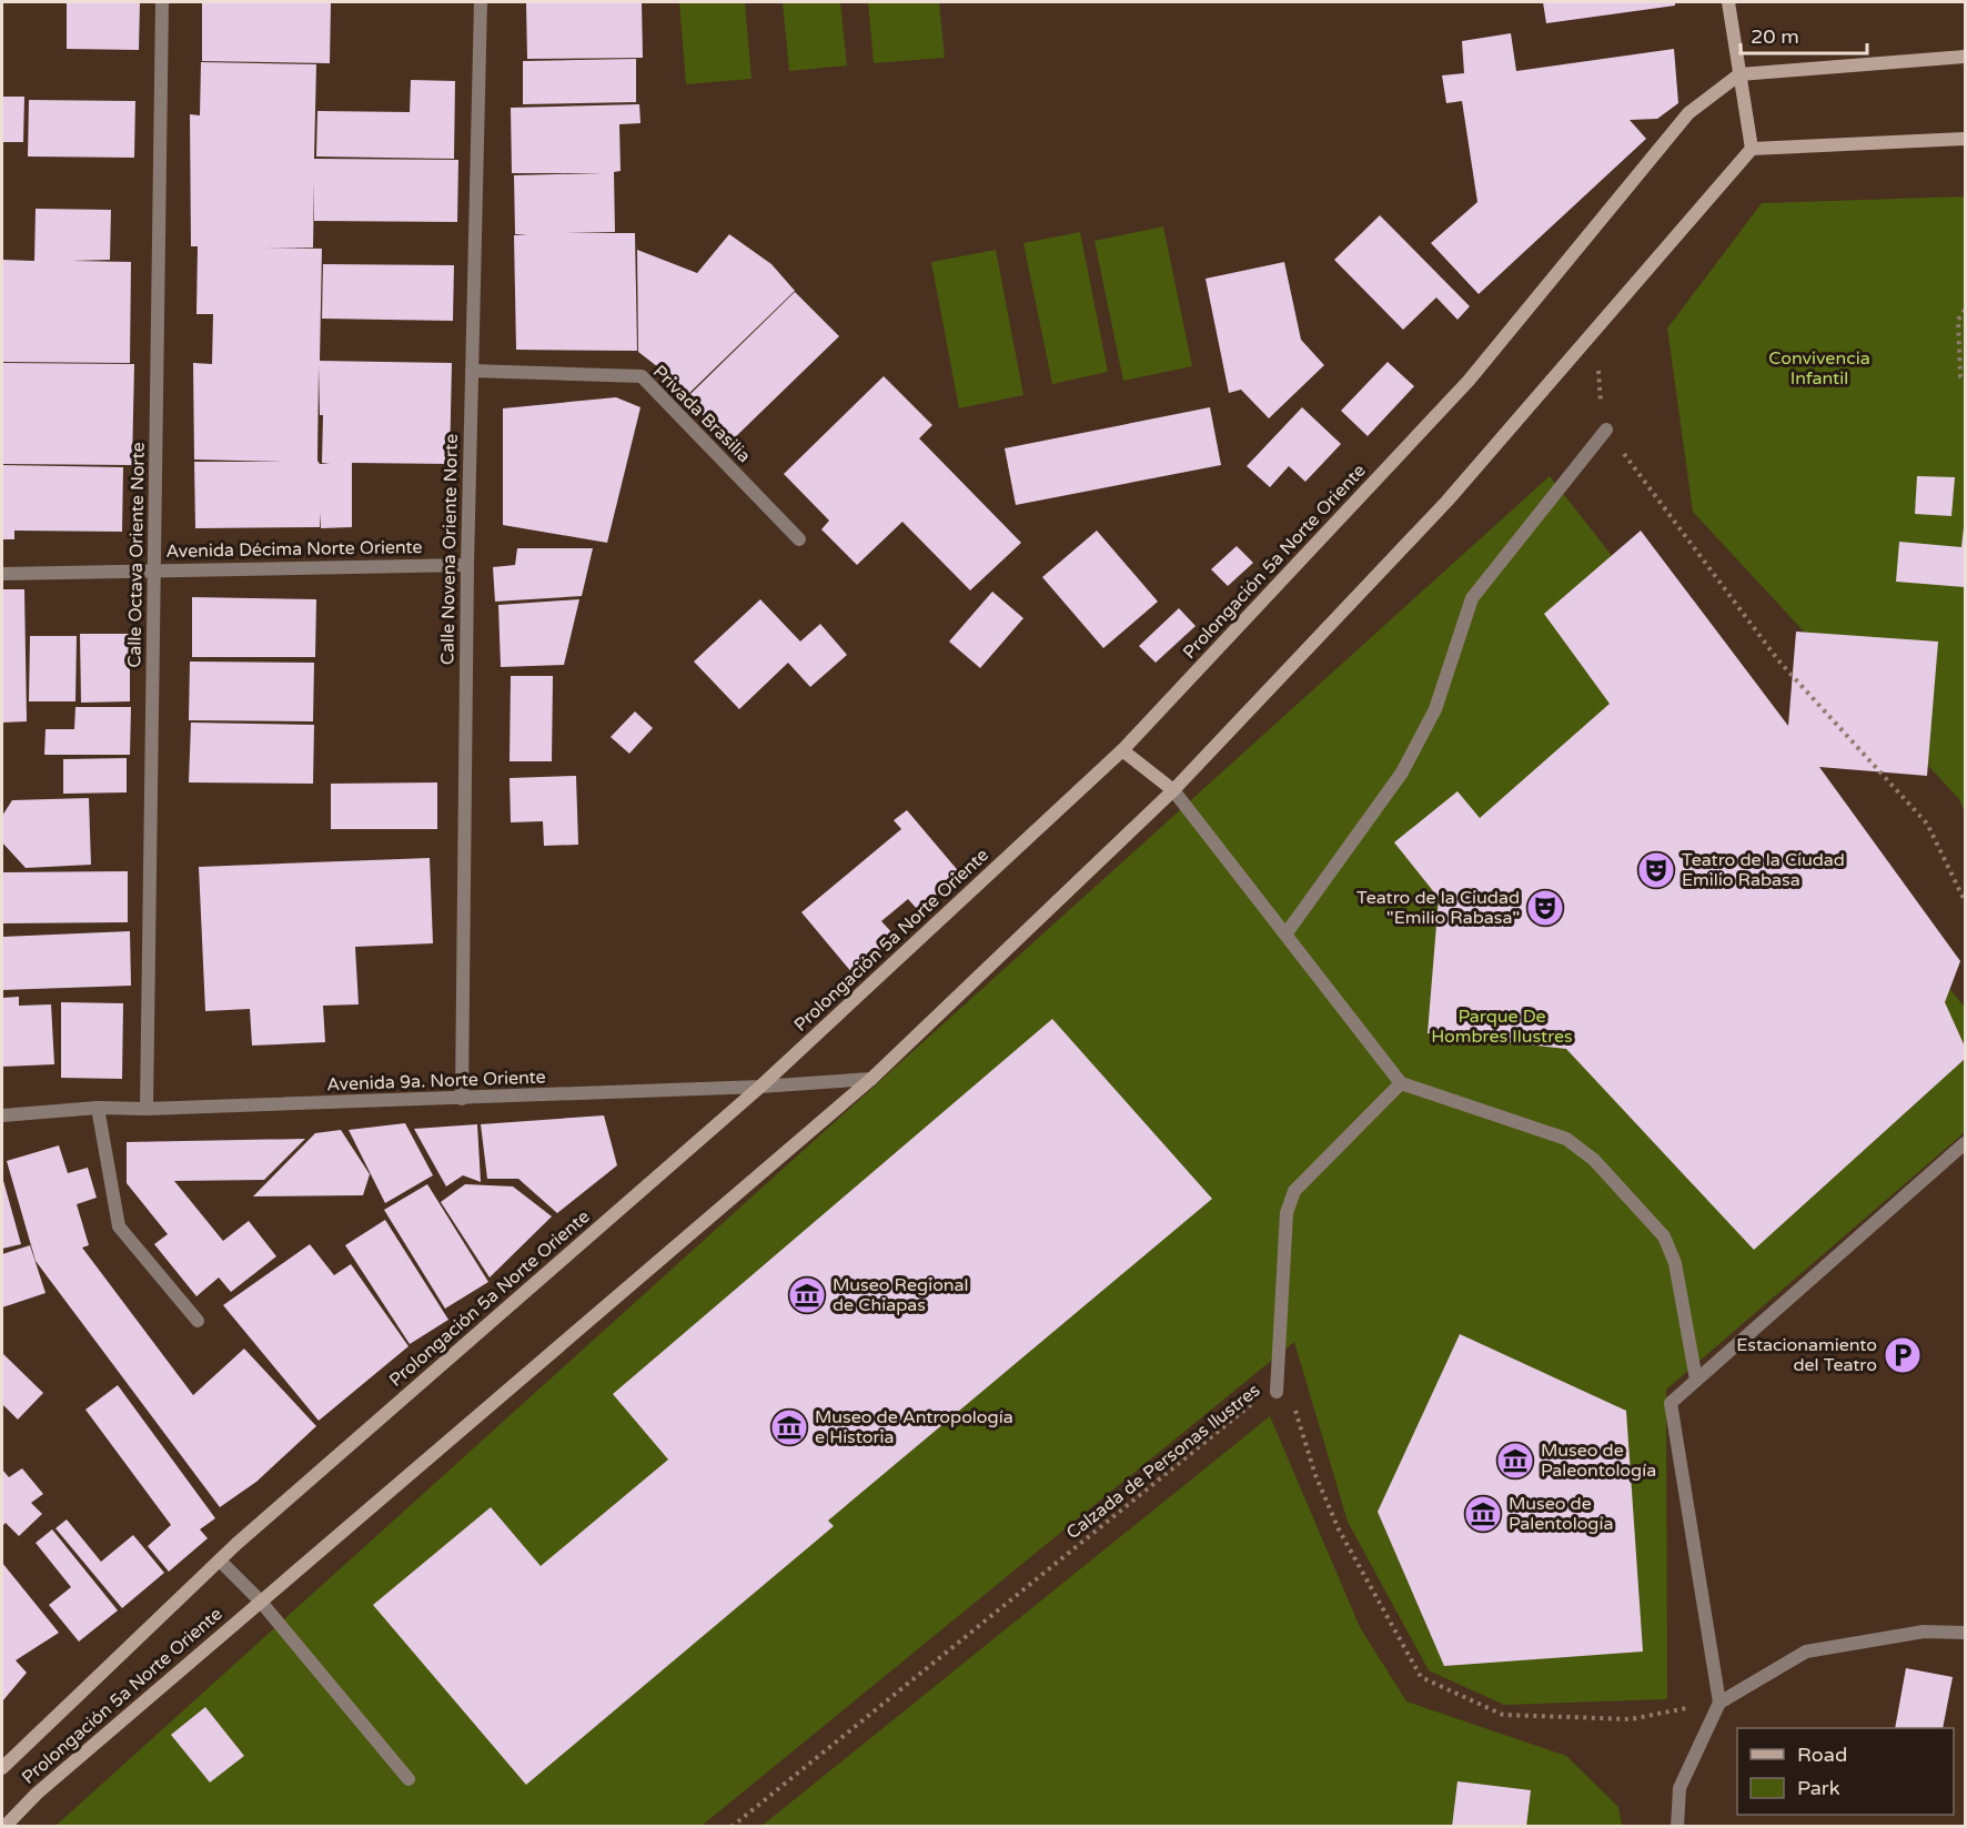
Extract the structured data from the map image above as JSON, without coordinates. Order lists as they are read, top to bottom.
{
  "streets": {
    "main road": ["Prolongación 5a Norte Oriente"],
    "street": [
      "Privada Brasilia",
      "Avenida Décima Norte Oriente",
      "Calle Novena Oriente Norte",
      "Calle Octava Oriente Norte",
      "Avenida 9a. Norte Oriente"
    ],
    "path": ["Calzada de Personas Ilustres"]
  },
  "crossings": [
    ["Privada Brasilia", "Calle Novena Oriente Norte"],
    ["Avenida Décima Norte Oriente", "Calle Novena Oriente Norte"],
    ["Avenida Décima Norte Oriente", "Calle Octava Oriente Norte"],
    ["Calle Novena Oriente Norte", "Avenida 9a. Norte Oriente"],
    ["Calle Octava Oriente Norte", "Avenida 9a. Norte Oriente"],
    ["Prolongación 5a Norte Oriente", "Avenida 9a. Norte Oriente"]
  ],
  "parks": ["Convivencia Infantil", "Parque De Hombres Ilustres"],
  "places": {
    "theatre": ["Teatro de la Ciudad Emilio Rabasa", "Teatro de la Ciudad \"Emilio Rabasa\""],
    "museum": [
      "Museo Regional de Chiapas",
      "Museo de Antropología e Historia",
      "Museo de Paleontología",
      "Museo de Palentología"
    ],
    "parking": ["Estacionamiento del Teatro"]
  },
  "legend": ["Road", "Park"],
  "scale_bar": "20 m"
}
